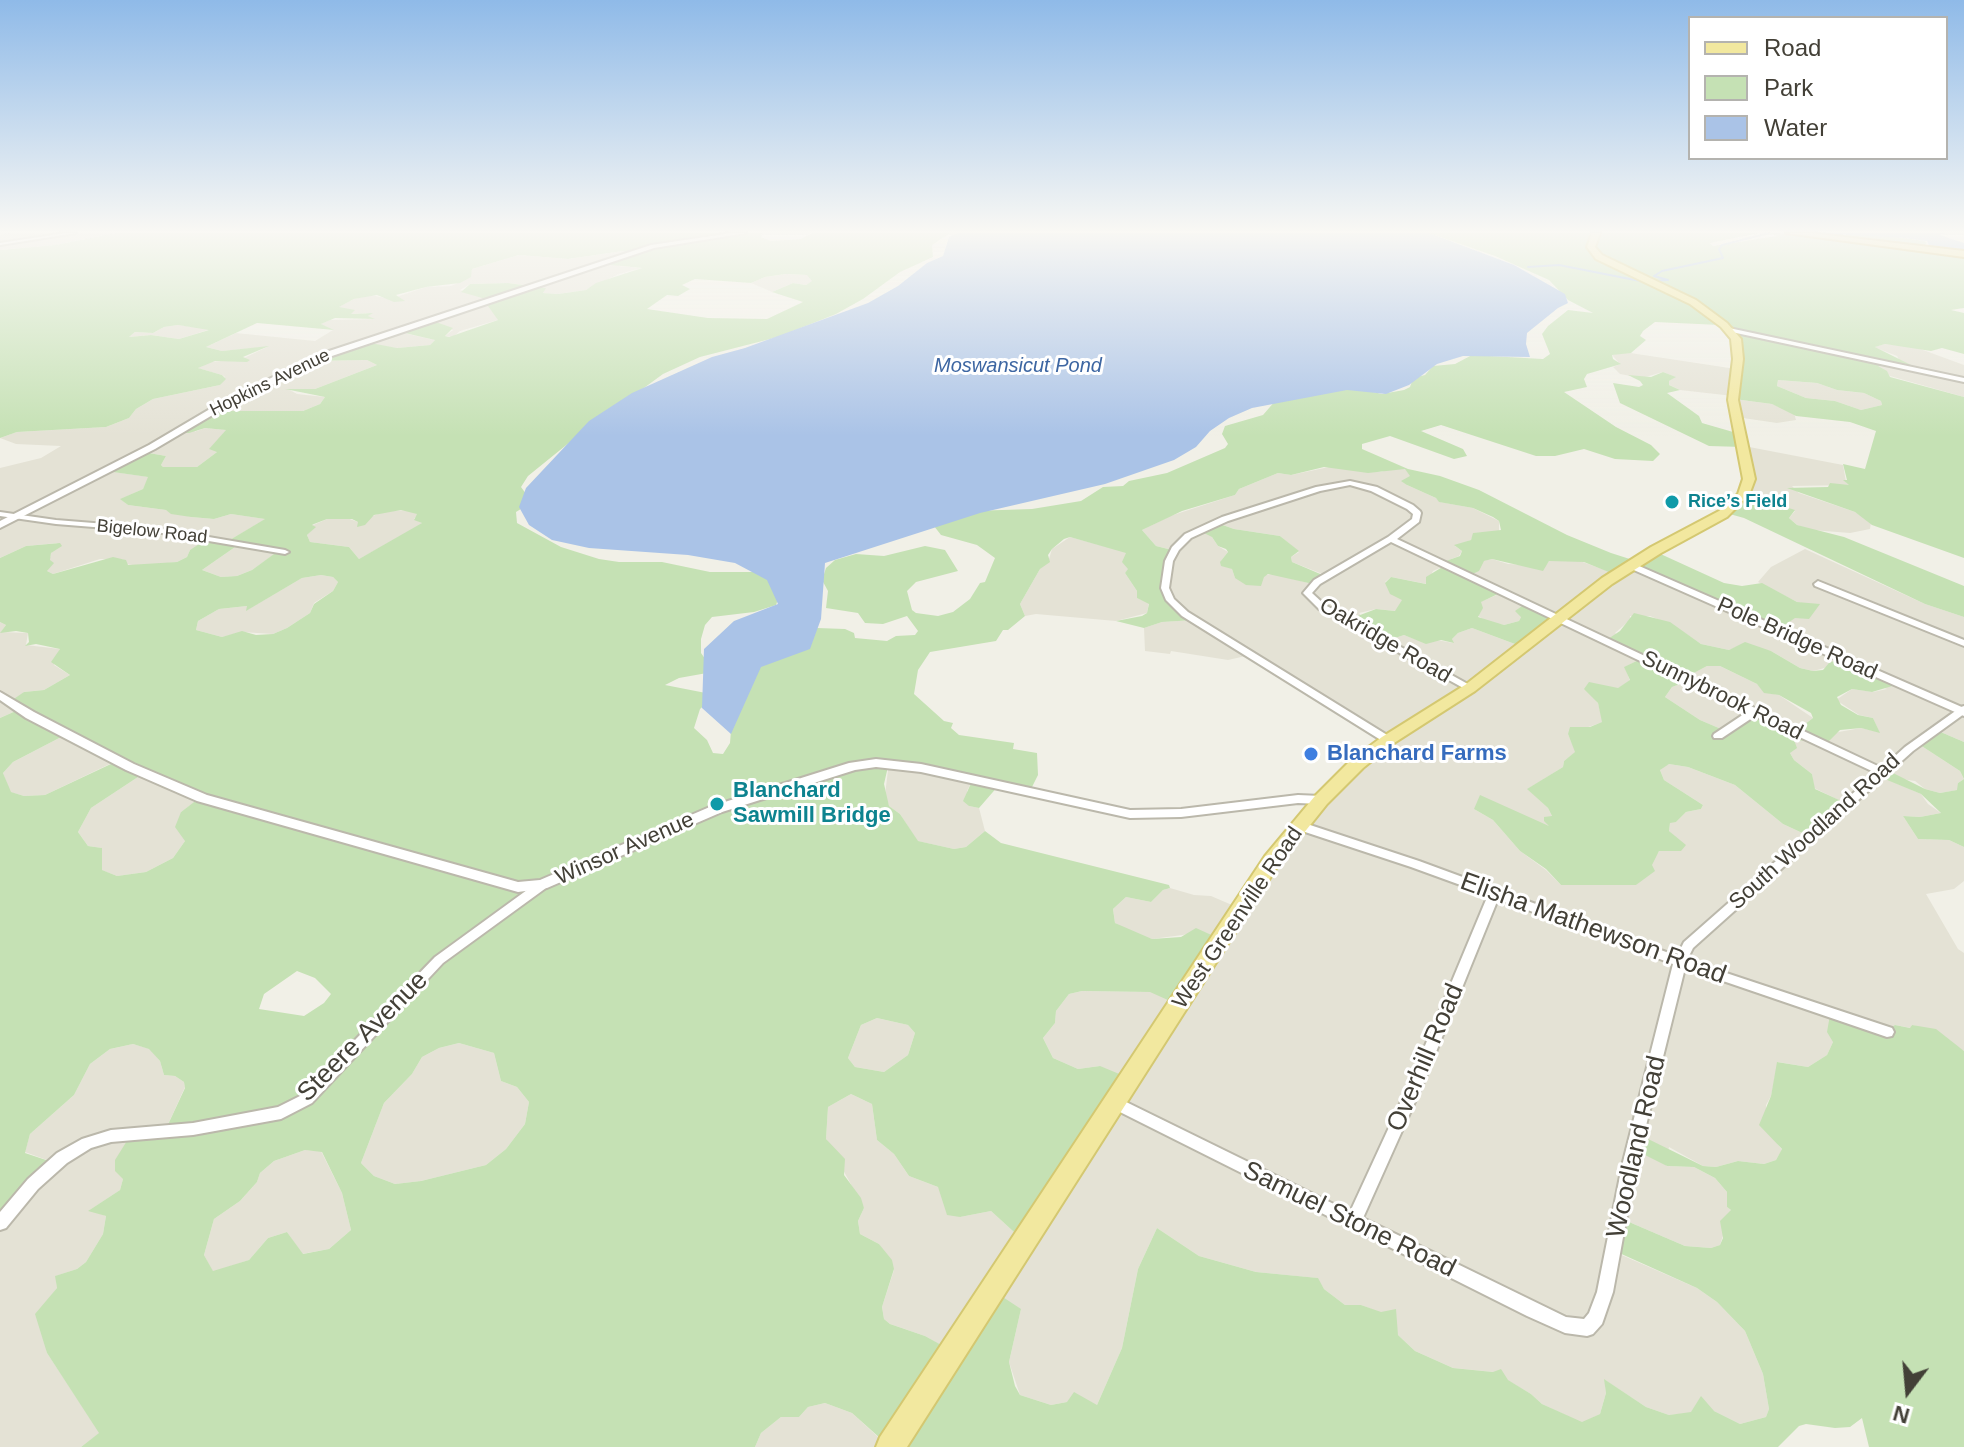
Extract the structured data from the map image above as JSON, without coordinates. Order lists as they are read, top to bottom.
{
  "streets": {
    "main road": ["West Greenville Road"],
    "street": [
      "Hopkins Avenue",
      "Bigelow Road",
      "Pole Bridge Road",
      "Oakridge Road",
      "Sunnybrook Road",
      "South Woodland Road",
      "Winsor Avenue",
      "Elisha Mathewson Road",
      "Steere Avenue",
      "Overhill Road",
      "Woodland Road",
      "Samuel Stone Road"
    ]
  },
  "crossings": [
    ["Hopkins Avenue", "Bigelow Road"],
    ["Pole Bridge Road", "South Woodland Road"],
    ["Pole Bridge Road", "West Greenville Road"],
    ["Oakridge Road", "Sunnybrook Road"],
    ["Oakridge Road", "West Greenville Road"],
    ["Sunnybrook Road", "South Woodland Road"],
    ["Sunnybrook Road", "West Greenville Road"],
    ["South Woodland Road", "Elisha Mathewson Road"],
    ["South Woodland Road", "Woodland Road"],
    ["Winsor Avenue", "West Greenville Road"],
    ["Winsor Avenue", "Steere Avenue"],
    ["West Greenville Road", "Elisha Mathewson Road"],
    ["West Greenville Road", "Samuel Stone Road"],
    ["Elisha Mathewson Road", "Overhill Road"],
    ["Elisha Mathewson Road", "Woodland Road"],
    ["Overhill Road", "Samuel Stone Road"],
    ["Woodland Road", "Samuel Stone Road"]
  ],
  "water": ["Moswansicut Pond"],
  "places": ["Rice’s Field", "Blanchard Farms", "Blanchard Sawmill Bridge"],
  "legend": ["Road", "Park", "Water"],
  "north": "bottom"
}
